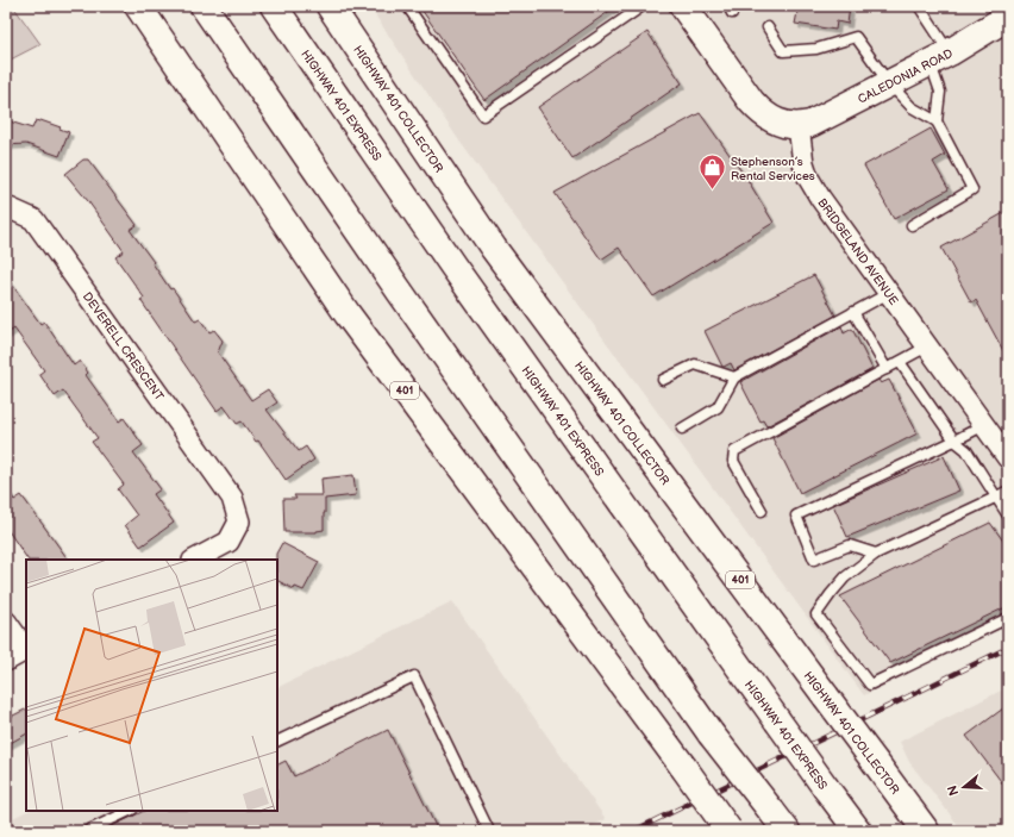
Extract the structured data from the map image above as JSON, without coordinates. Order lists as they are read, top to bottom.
{
  "streets": {
    "main road": [
      "CALEDONIA ROAD",
      "HIGHWAY 401 EXPRESS",
      "HIGHWAY 401 COLLECTOR",
      "401"
    ],
    "street": ["BRIDGELAND AVENUE", "DEVERELL CRESCENT"]
  },
  "crossings": [
    ["CALEDONIA ROAD", "BRIDGELAND AVENUE"]
  ],
  "places": {
    "shop": ["Stephenson’s Rental Services"]
  },
  "north": "left"
}
